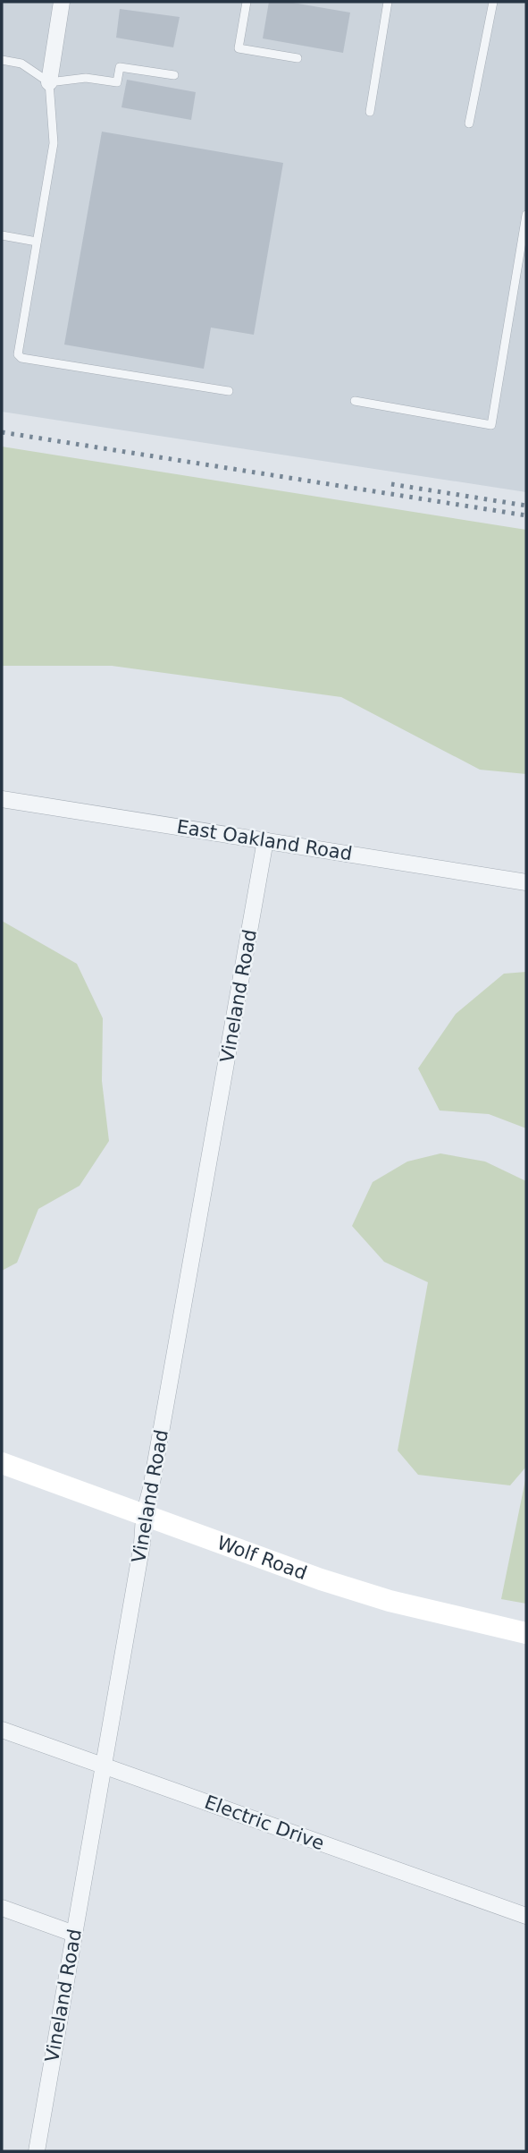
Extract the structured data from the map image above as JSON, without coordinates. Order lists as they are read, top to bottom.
{
  "streets": {
    "street": [
      "East Oakland Road",
      "Vineland Road",
      "Wolf Road",
      "Electric Drive"
    ]
  },
  "crossings": [
    ["East Oakland Road", "Vineland Road"],
    ["Vineland Road", "Wolf Road"],
    ["Vineland Road", "Electric Drive"]
  ]
}
